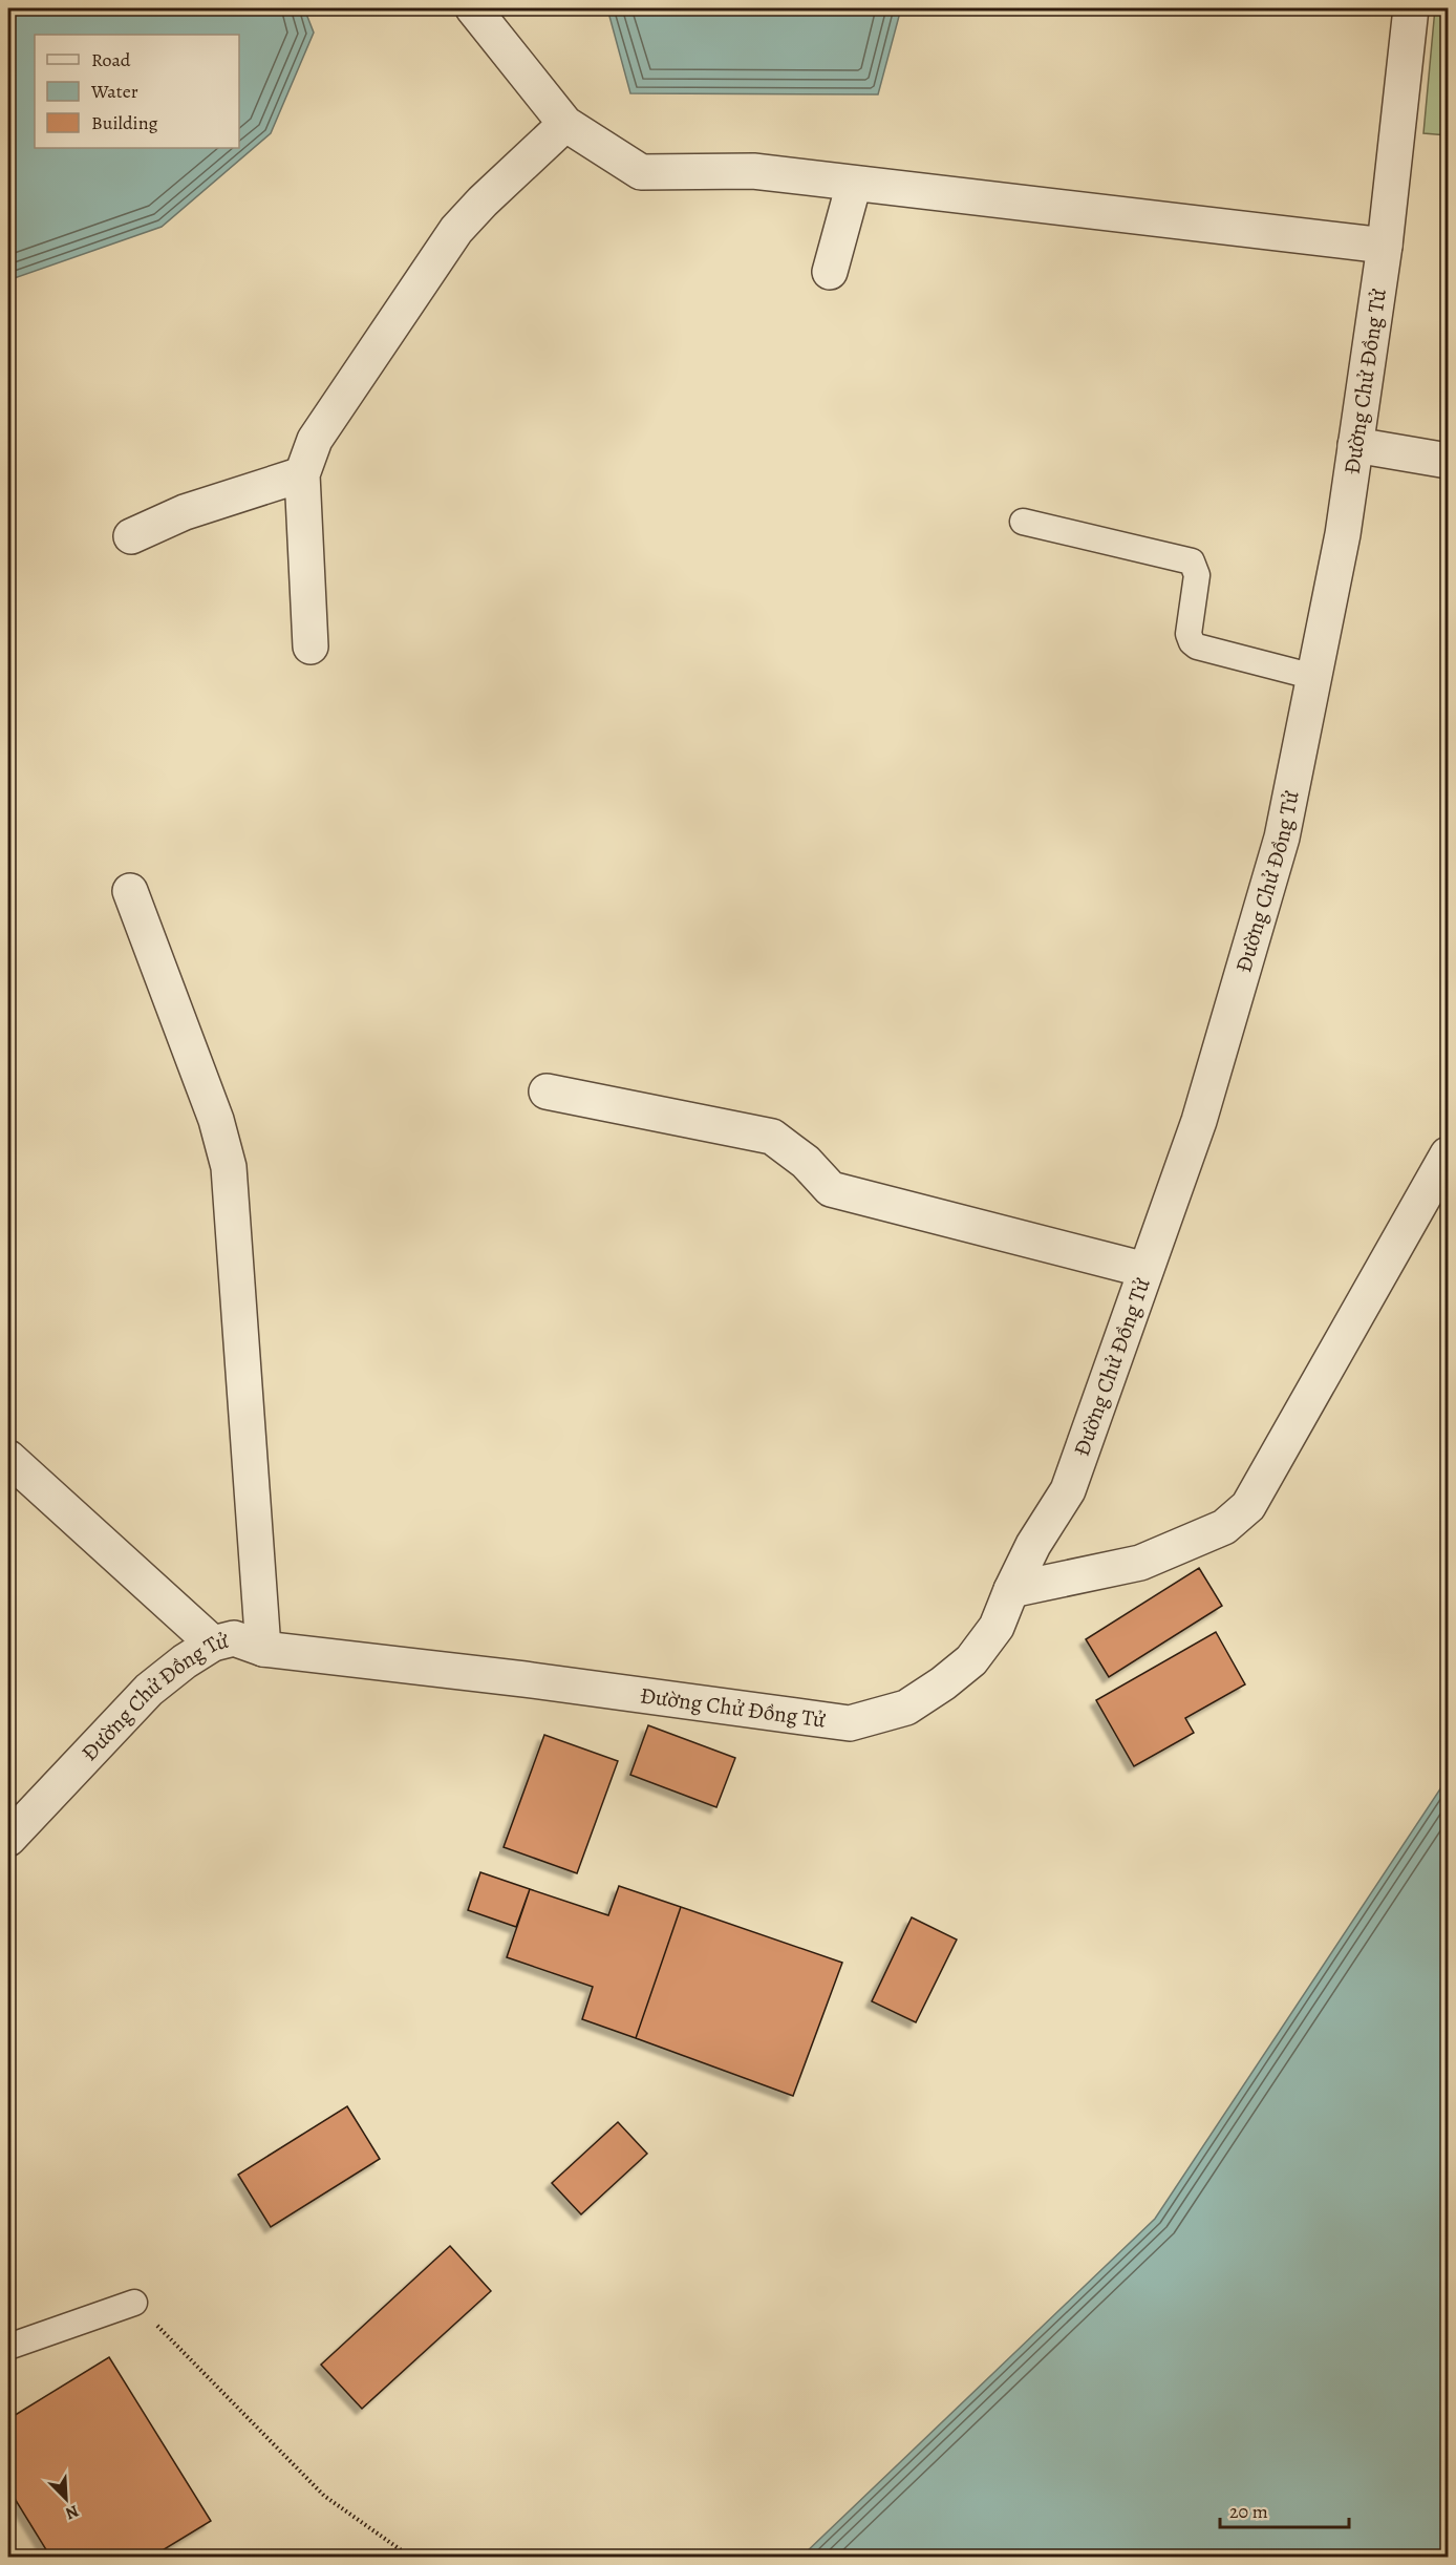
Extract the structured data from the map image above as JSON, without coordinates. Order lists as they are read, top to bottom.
{
  "streets": {
    "street": ["Đường Chử Đồng Tử"]
  },
  "legend": ["Road", "Water", "Building"],
  "scale_bar": "20 m",
  "north": "bottom right"
}
